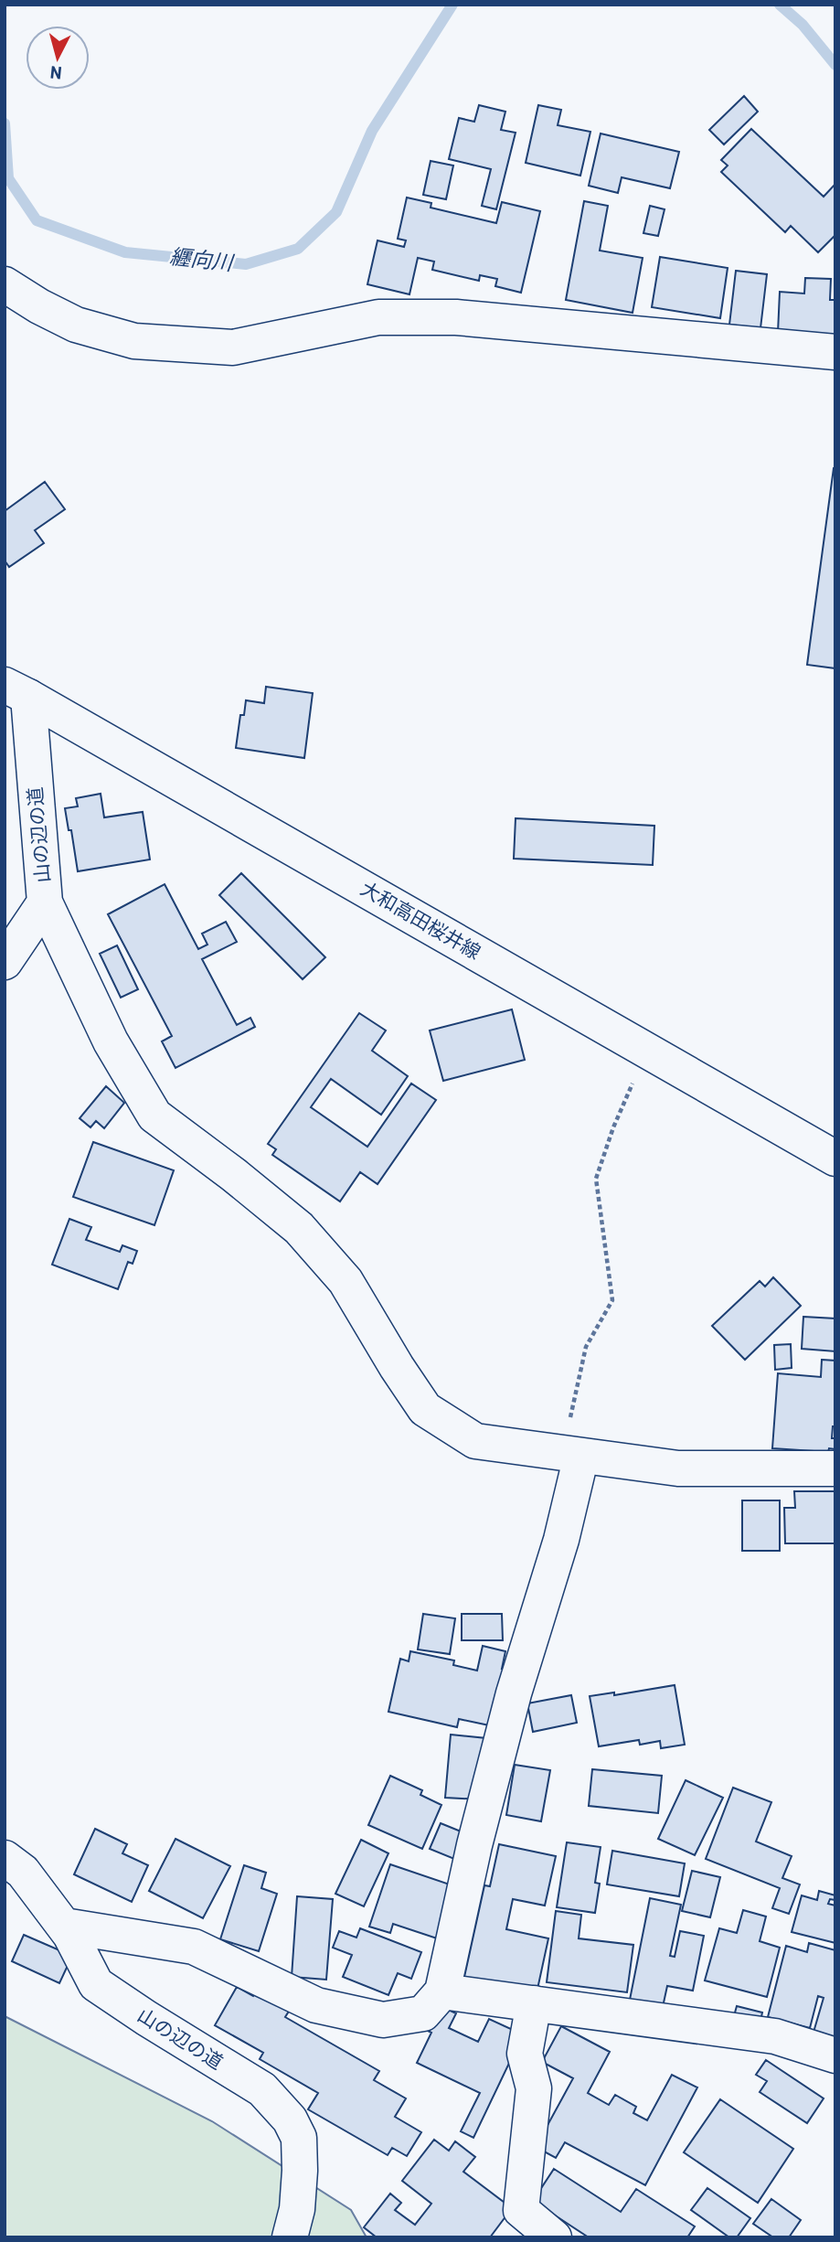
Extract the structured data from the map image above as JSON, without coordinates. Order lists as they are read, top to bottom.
{
  "streets": {
    "street": ["山の辺の道", "大和高田桜井線"]
  },
  "crossings": [
    ["山の辺の道", "大和高田桜井線"]
  ],
  "water": ["纒向川"],
  "north": "bottom"
}
